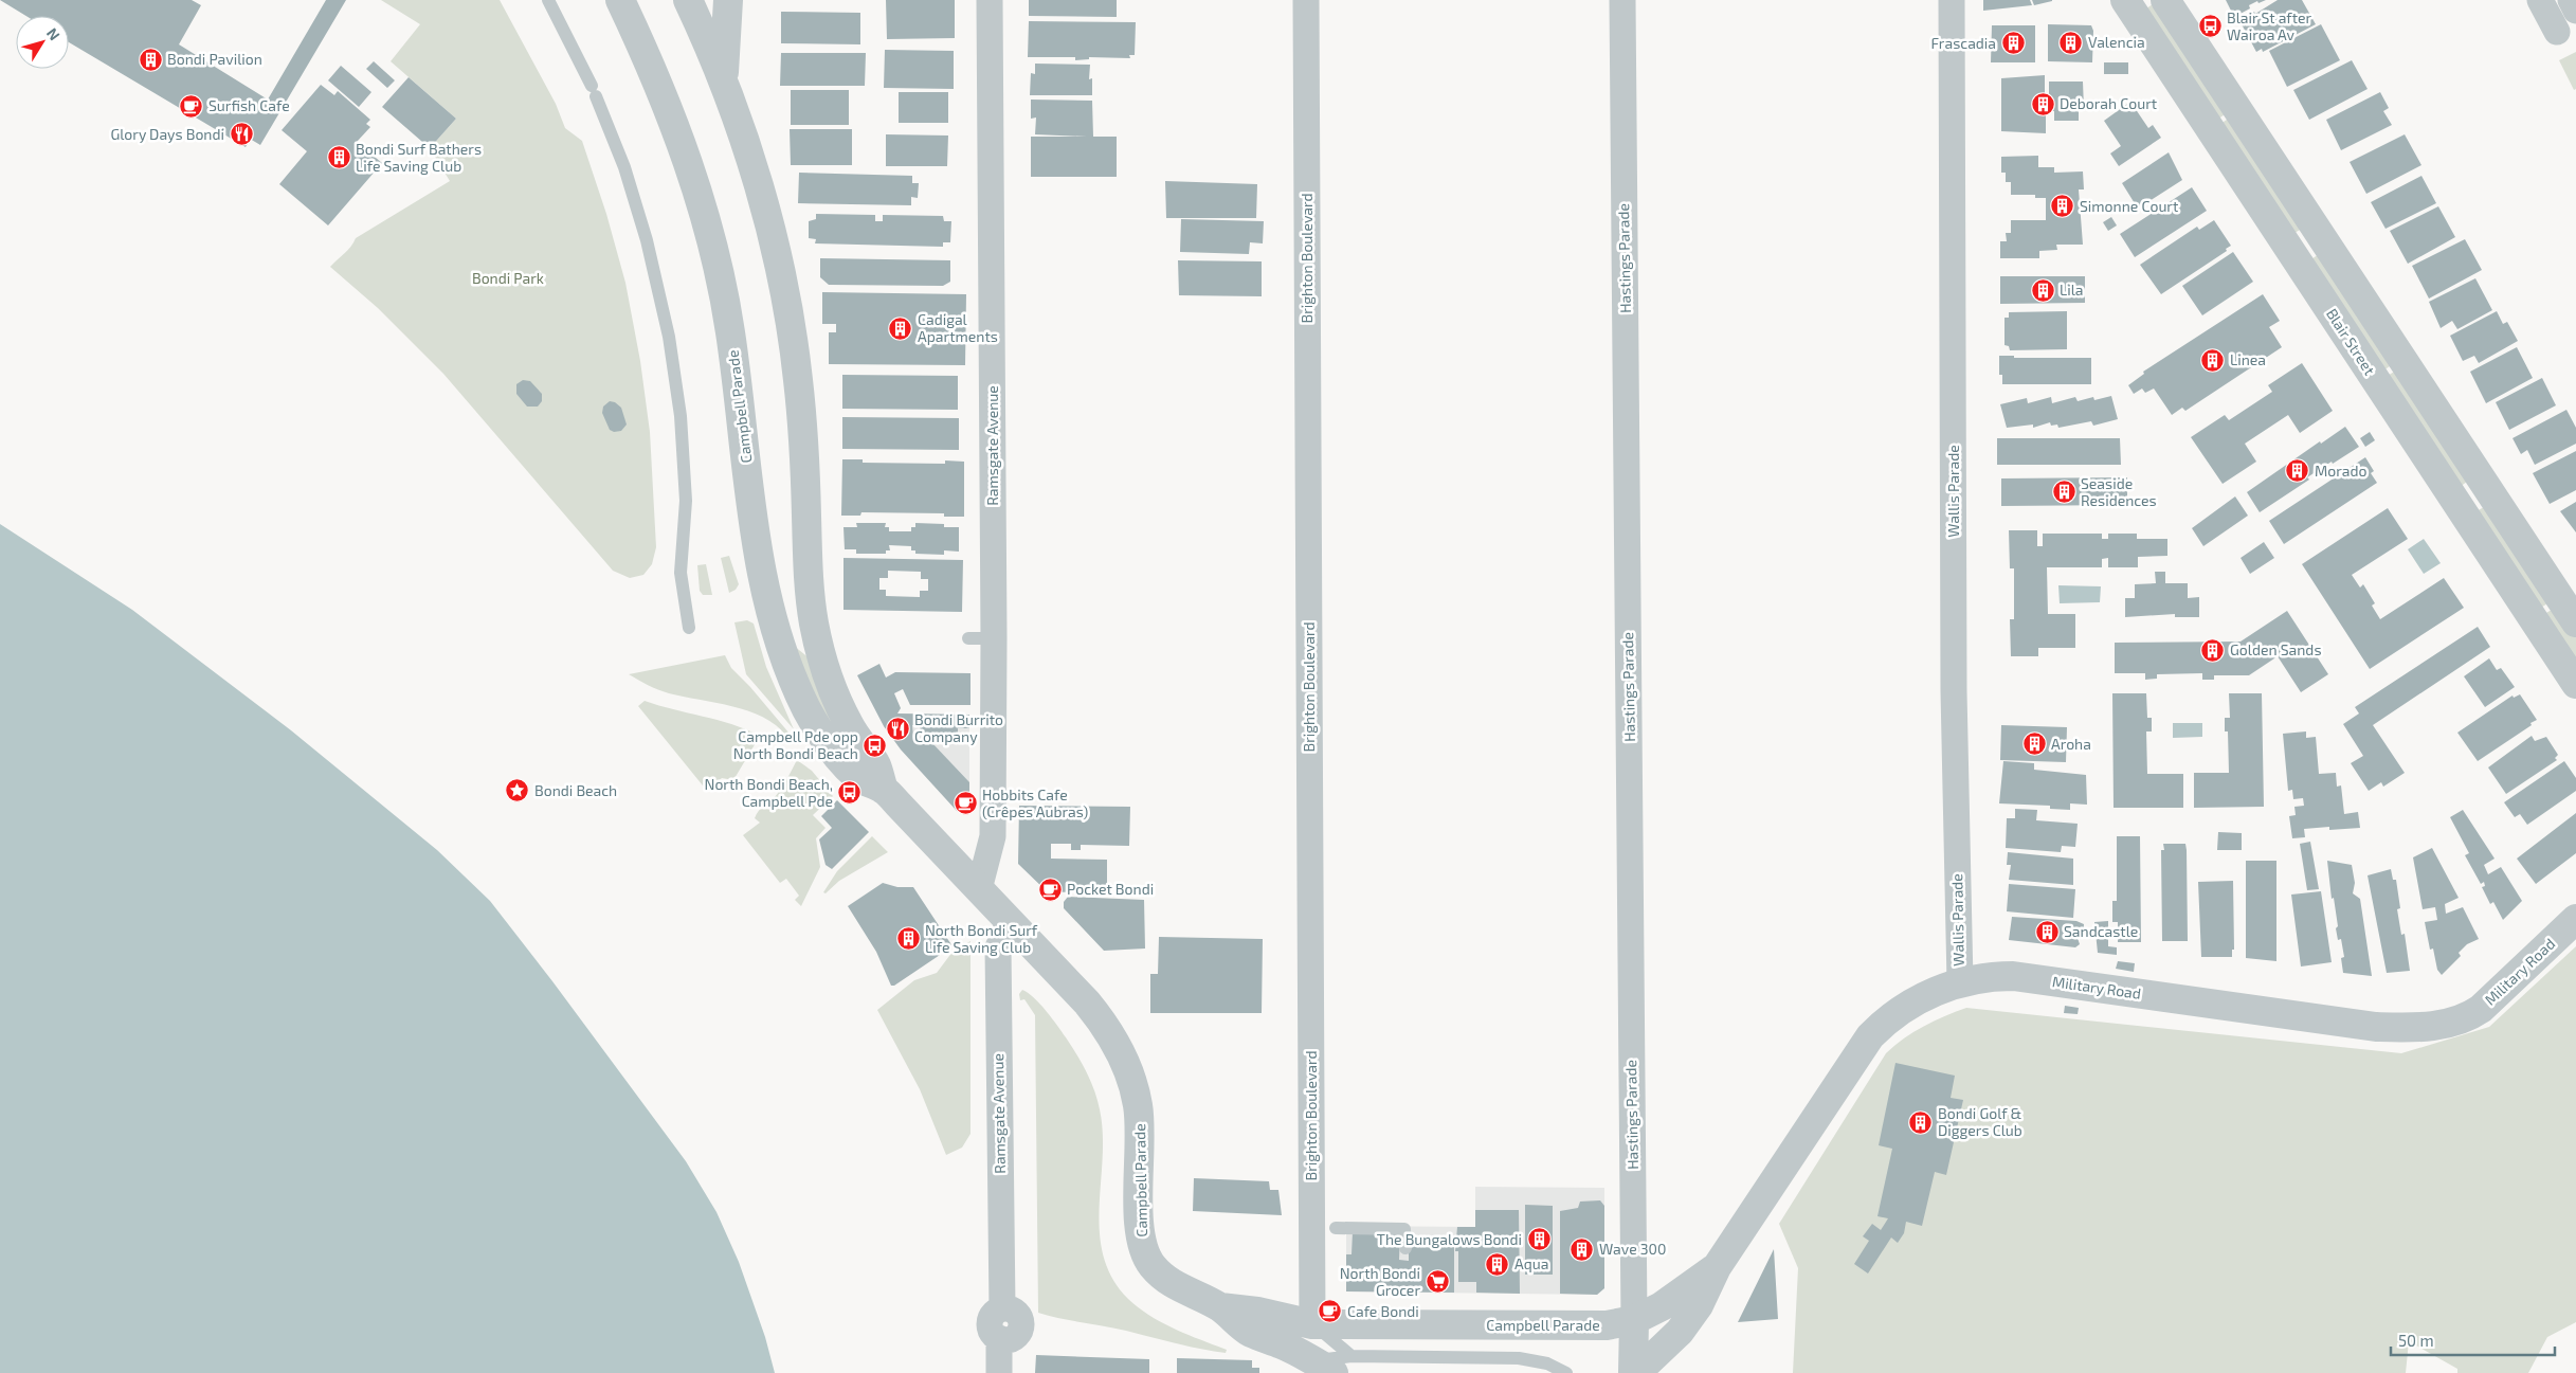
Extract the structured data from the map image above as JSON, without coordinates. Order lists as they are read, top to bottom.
{
  "streets": {
    "street": [
      "Brighton Boulevard",
      "Hastings Parade",
      "Blair Street",
      "Campbell Parade",
      "Ramsgate Avenue",
      "Wallis Parade",
      "Military Road"
    ]
  },
  "crossings": [
    ["Brighton Boulevard", "Campbell Parade"],
    ["Hastings Parade", "Campbell Parade"],
    ["Campbell Parade", "Ramsgate Avenue"],
    ["Campbell Parade", "Military Road"],
    ["Wallis Parade", "Military Road"]
  ],
  "parks": ["Bondi Park"],
  "places": {
    "bus stop": ["Blair St after Wairoa Av", "Campbell Pde opp North Bondi Beach", "North Bondi Beach, Campbell Pde"],
    "building": [
      "Valencia",
      "Frascadia",
      "Bondi Pavilion",
      "Deborah Court",
      "Bondi Surf Bathers Life Saving Club",
      "Simonne Court",
      "Lila",
      "Cadigal Apartments",
      "Linea",
      "Morado",
      "Seaside Residences",
      "Golden Sands",
      "Aroha",
      "Sandcastle",
      "North Bondi Surf Life Saving Club",
      "Bondi Golf & Diggers Club",
      "The Bungalows Bondi",
      "Wave 300",
      "Aqua"
    ],
    "cafe": [
      "Surfish Cafe",
      "Hobbits Cafe (Crêpes Aubras)",
      "Pocket Bondi",
      "Cafe Bondi"
    ],
    "restaurant": ["Glory Days Bondi", "Bondi Burrito Company"],
    "place": ["Bondi Beach"],
    "supermarket": ["North Bondi Grocer"]
  },
  "scale_bar": "50 m",
  "north": "top right"
}
